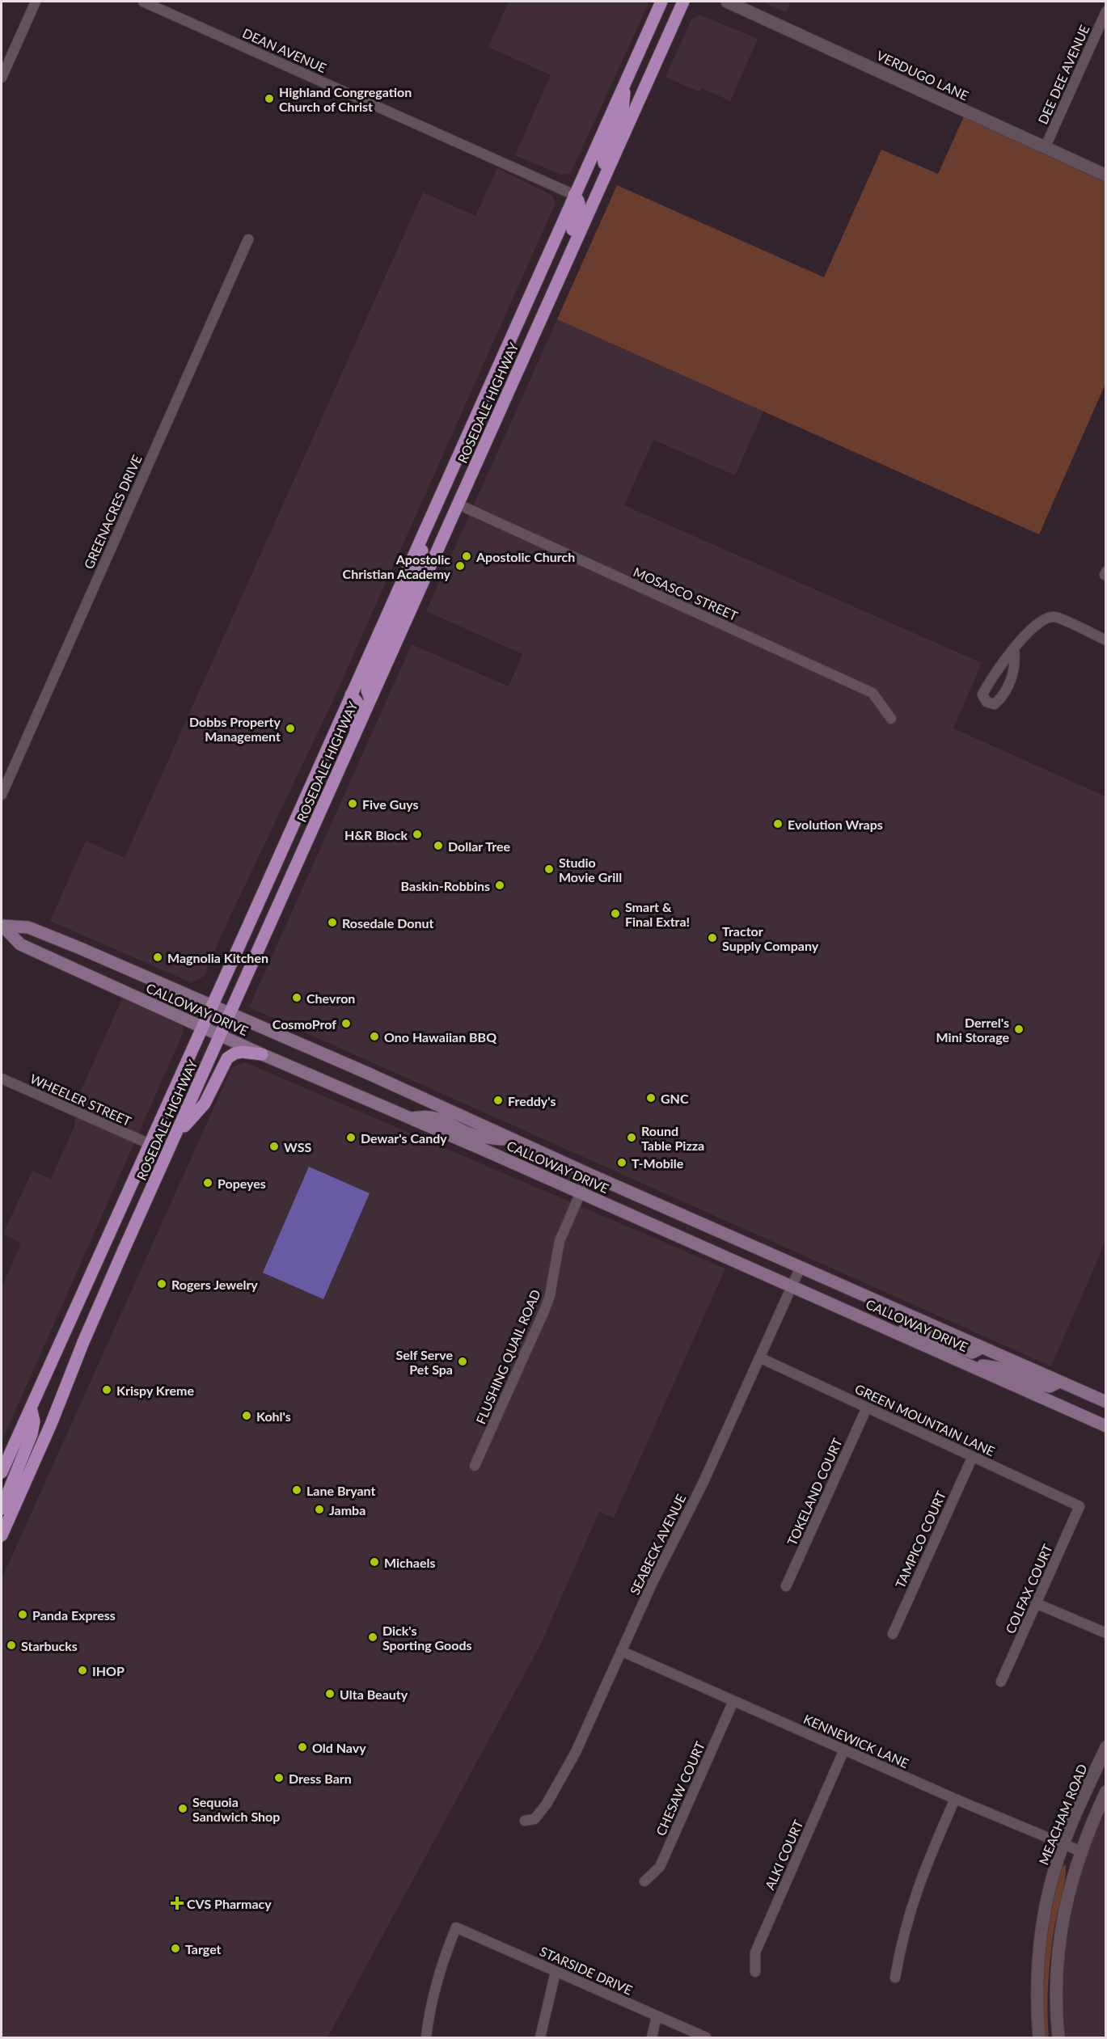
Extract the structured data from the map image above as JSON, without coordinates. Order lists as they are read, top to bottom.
{
  "streets": {
    "main road": ["ROSEDALE HIGHWAY", "CALLOWAY DRIVE"],
    "street": [
      "DEAN AVENUE",
      "DEE DEE AVENUE",
      "VERDUGO LANE",
      "GREENACRES DRIVE",
      "MOSASCO STREET",
      "WHEELER STREET",
      "FLUSHING QUAIL ROAD",
      "GREEN MOUNTAIN LANE",
      "TOKELAND COURT",
      "TAMPICO COURT",
      "SEABECK AVENUE",
      "COLFAX COURT",
      "KENNEWICK LANE",
      "CHESAW COURT",
      "MEACHAM ROAD",
      "ALKI COURT",
      "STARSIDE DRIVE"
    ]
  },
  "crossings": [
    ["DEAN AVENUE", "ROSEDALE HIGHWAY"],
    ["DEE DEE AVENUE", "VERDUGO LANE"],
    ["ROSEDALE HIGHWAY", "MOSASCO STREET"],
    ["ROSEDALE HIGHWAY", "CALLOWAY DRIVE"],
    ["ROSEDALE HIGHWAY", "WHEELER STREET"],
    ["CALLOWAY DRIVE", "FLUSHING QUAIL ROAD"],
    ["CALLOWAY DRIVE", "SEABECK AVENUE"],
    ["GREEN MOUNTAIN LANE", "TOKELAND COURT"],
    ["GREEN MOUNTAIN LANE", "TAMPICO COURT"],
    ["GREEN MOUNTAIN LANE", "SEABECK AVENUE"],
    ["GREEN MOUNTAIN LANE", "COLFAX COURT"],
    ["SEABECK AVENUE", "KENNEWICK LANE"],
    ["KENNEWICK LANE", "CHESAW COURT"],
    ["KENNEWICK LANE", "MEACHAM ROAD"],
    ["KENNEWICK LANE", "ALKI COURT"]
  ],
  "places": {
    "other": [
      "Highland Congregation Church of Christ",
      "Apostolic Church",
      "Apostolic Christian Academy",
      "Dobbs Property Management",
      "Five Guys",
      "Evolution Wraps",
      "H&R Block",
      "Dollar Tree",
      "Studio Movie Grill",
      "Baskin-Robbins",
      "Smart & Final Extra!",
      "Rosedale Donut",
      "Tractor Supply Company",
      "Magnolia Kitchen",
      "Chevron",
      "CosmoProf",
      "Derrel's Mini Storage",
      "Ono Hawaiian BBQ",
      "GNC",
      "Freddy's",
      "Dewar's Candy",
      "Round Table Pizza",
      "WSS",
      "T-Mobile",
      "Popeyes",
      "Rogers Jewelry",
      "Self Serve Pet Spa",
      "Krispy Kreme",
      "Kohl's",
      "Lane Bryant",
      "Jamba",
      "Michaels",
      "Panda Express",
      "Dick's Sporting Goods",
      "Starbucks",
      "IHOP",
      "Ulta Beauty",
      "Old Navy",
      "Dress Barn",
      "Sequoia Sandwich Shop",
      "Target"
    ],
    "health": ["CVS Pharmacy"]
  }
}
